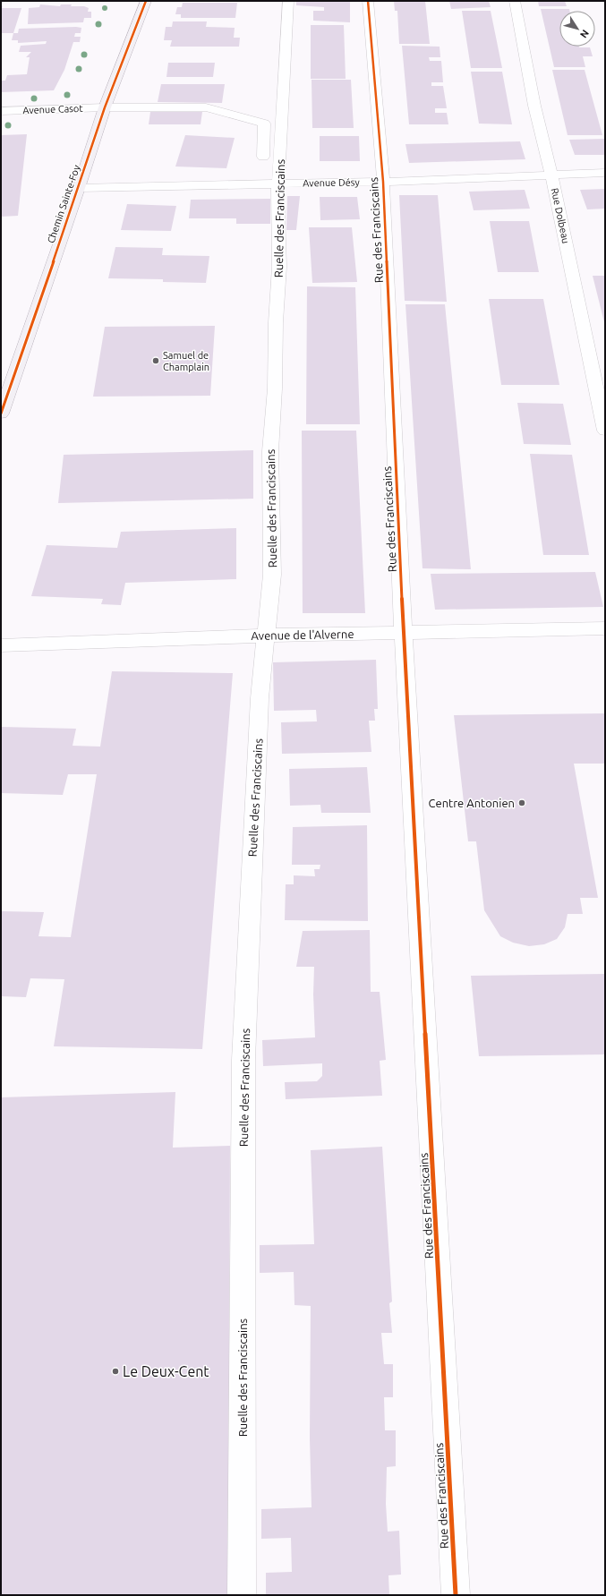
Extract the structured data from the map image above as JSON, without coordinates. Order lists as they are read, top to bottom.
{
  "streets": {
    "main road": ["Chemin Sainte-Foy"],
    "street": [
      "Avenue Casot",
      "Avenue Désy",
      "Rue Dolbeau",
      "Ruelle des Franciscains",
      "Rue des Franciscains",
      "Avenue de l'Alverne"
    ]
  },
  "crossings": [
    ["Avenue Casot", "Chemin Sainte-Foy"],
    ["Avenue Désy", "Chemin Sainte-Foy"],
    ["Avenue Désy", "Rue Dolbeau"],
    ["Avenue Désy", "Ruelle des Franciscains"],
    ["Avenue Désy", "Rue des Franciscains"],
    ["Ruelle des Franciscains", "Avenue de l'Alverne"],
    ["Rue des Franciscains", "Avenue de l'Alverne"]
  ],
  "places": ["Samuel de Champlain", "Centre Antonien", "Le Deux-Cent"],
  "north": "bottom right"
}
